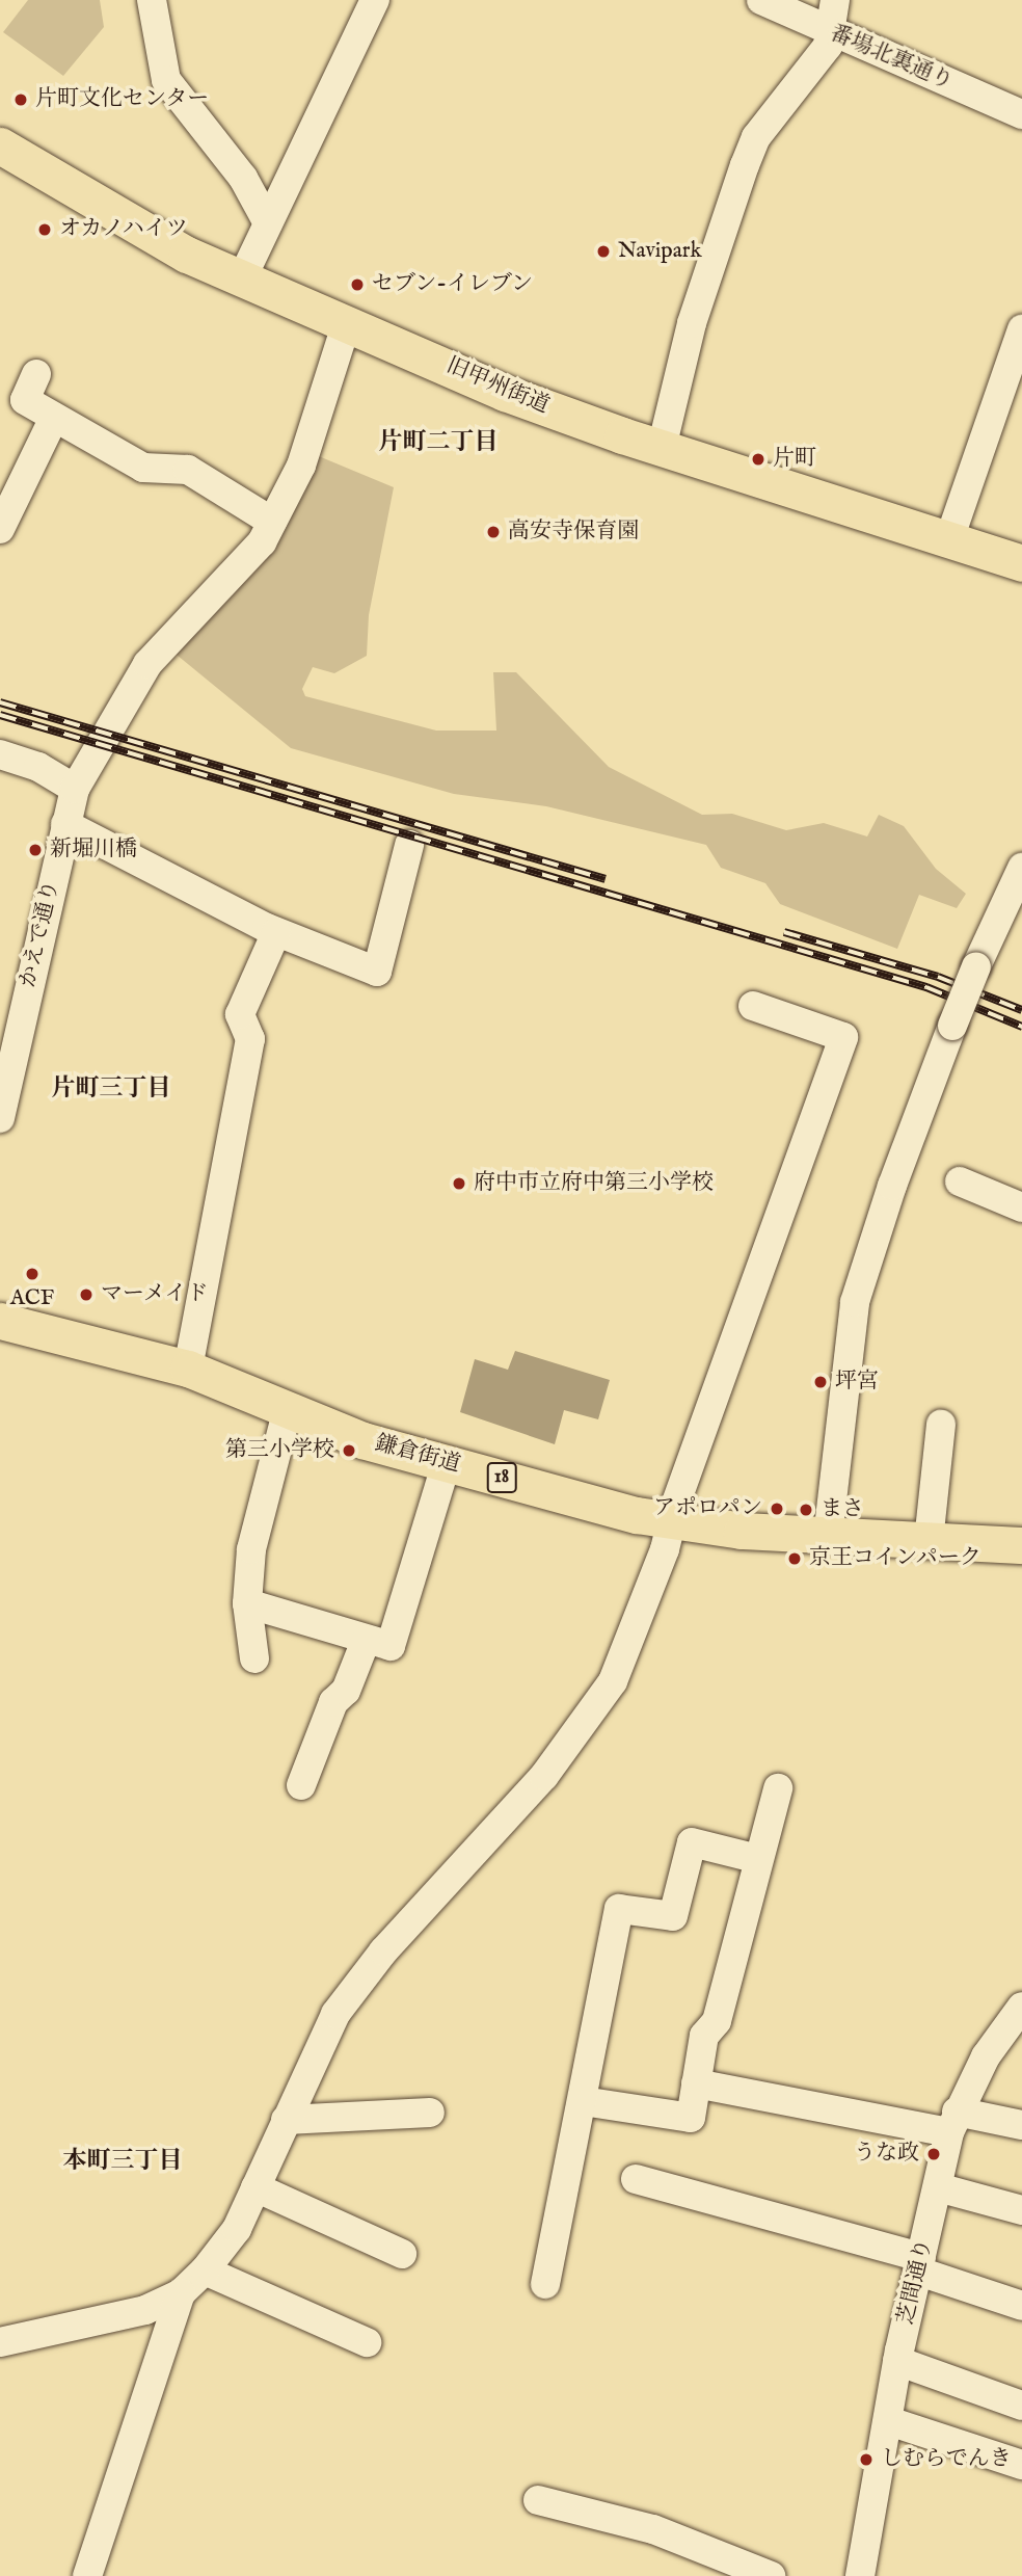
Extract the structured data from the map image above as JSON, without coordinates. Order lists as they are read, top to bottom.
{
  "streets": {
    "main road": ["旧甲州街道", "鎌倉街道", "18"],
    "street": ["番場北裏通り", "かえで通り", "芝間通り"]
  },
  "crossings": [
    ["旧甲州街道", "かえで通り"]
  ],
  "districts": ["片町二丁目", "片町三丁目", "本町三丁目"],
  "places": [
    "片町文化センター",
    "オカノハイツ",
    "Navipark",
    "セブン-イレブン",
    "片町",
    "高安寺保育園",
    "新堀川橋",
    "府中市立府中第三小学校",
    "ACF",
    "マーメイド",
    "坪宮",
    "第三小学校",
    "アポロパン",
    "まさ",
    "京王コインパーク",
    "うな政",
    "しむらでんき"
  ]
}
